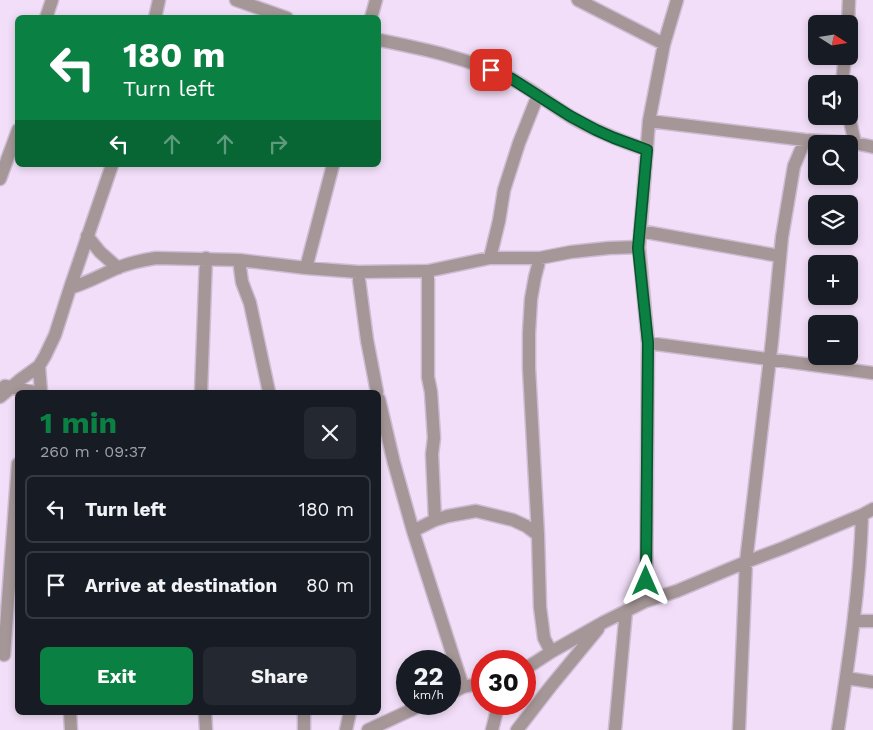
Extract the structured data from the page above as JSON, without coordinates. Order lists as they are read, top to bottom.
{
  "north": "right",
  "page": {
    "map_buttons": ["+", "−"],
    "turn": ["180 m", "Turn left"],
    "heading": ["1 min", "260 m · 09:37"],
    "list": [
      {
        "name": "Turn left",
        "value": "180 m"
      },
      {
        "name": "Arrive at destination",
        "value": "80 m"
      }
    ],
    "buttons": ["Exit", "Share"],
    "speed": "22 km/h",
    "limit": "30"
  }
}
